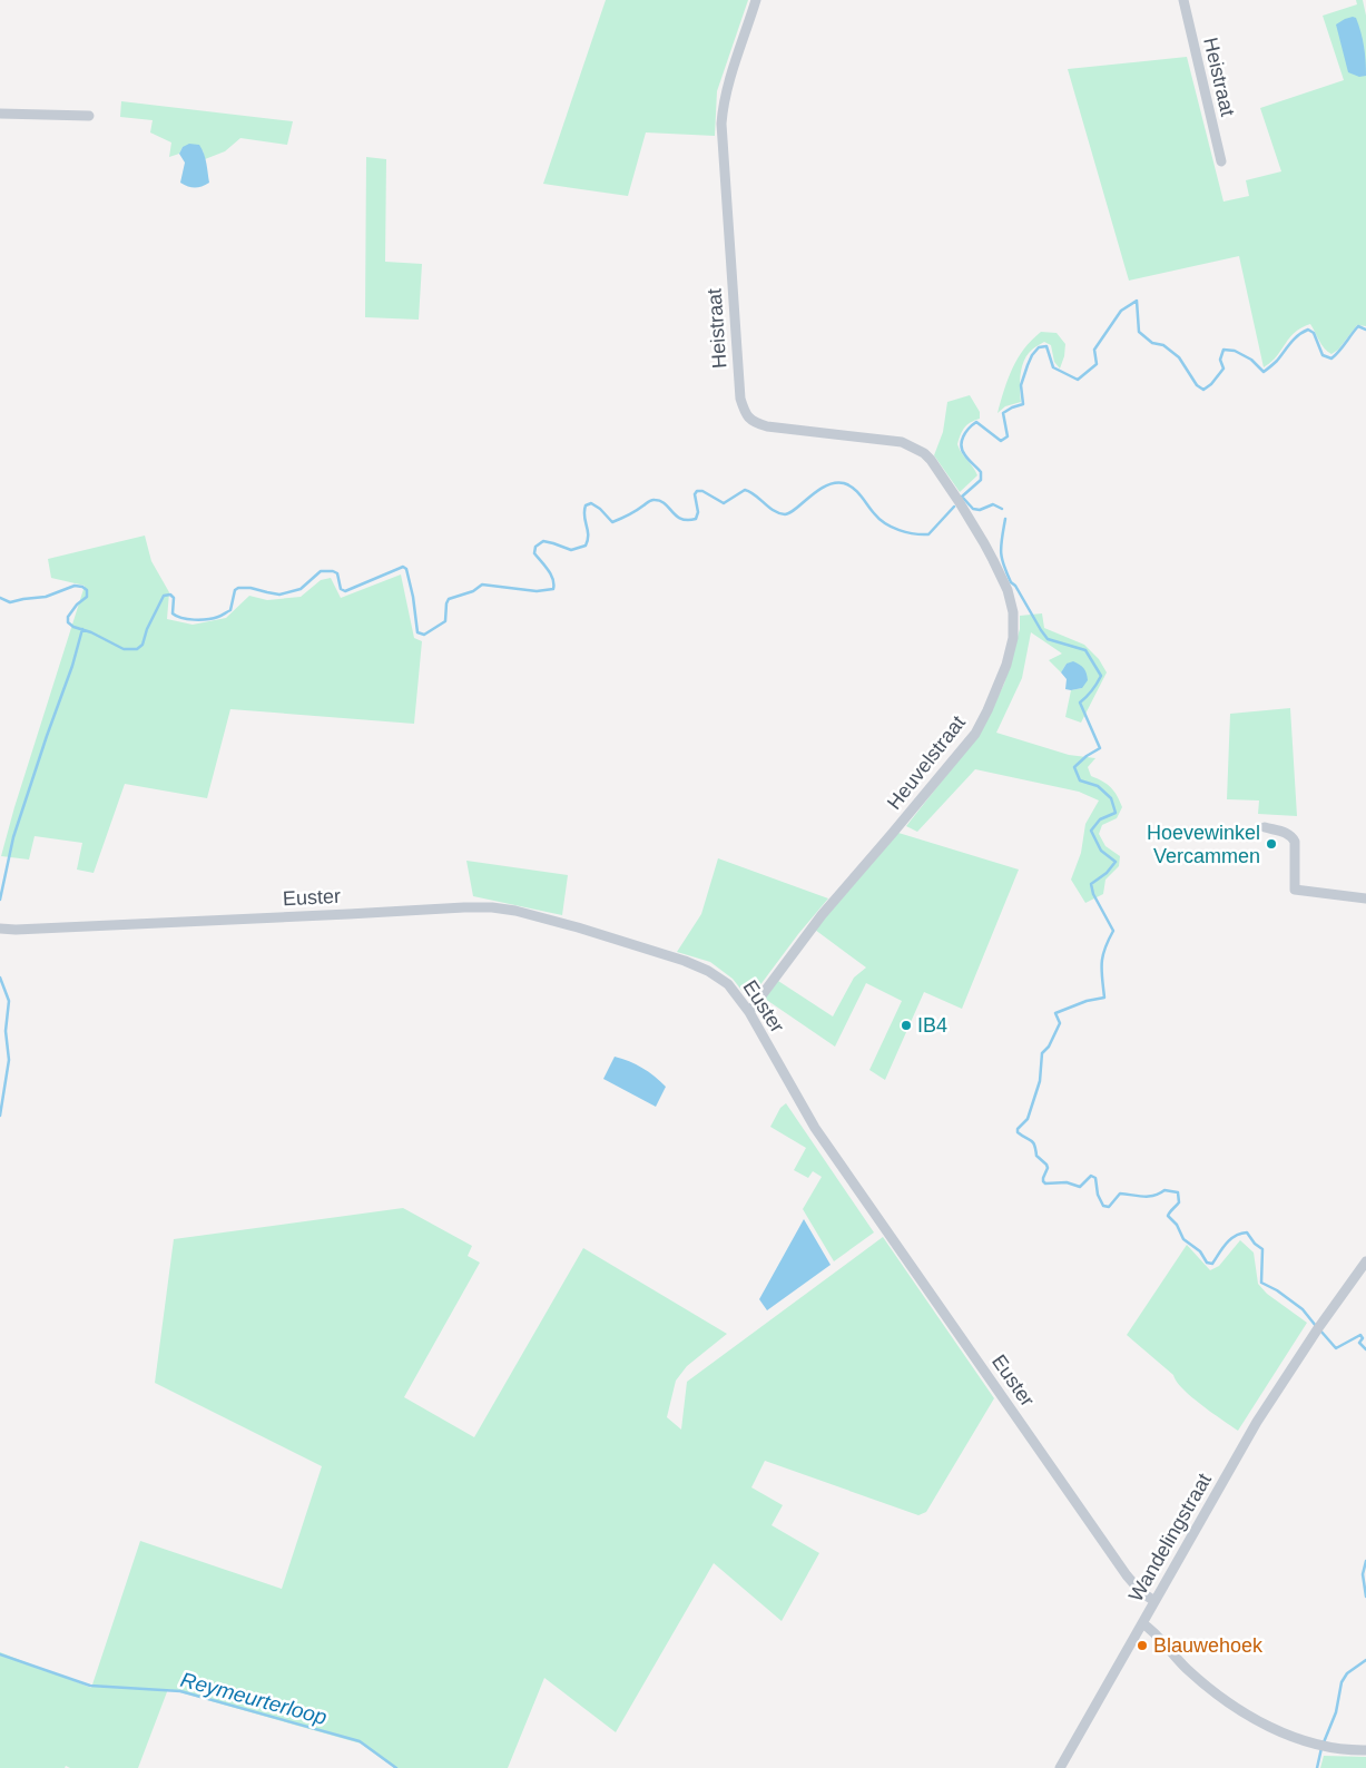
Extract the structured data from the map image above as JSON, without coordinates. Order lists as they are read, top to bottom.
{
  "streets": {
    "street": [
      "Heistraat",
      "Heuvelstraat",
      "Euster",
      "Wandelingstraat"
    ]
  },
  "crossings": [
    ["Heistraat", "Heuvelstraat"],
    ["Heuvelstraat", "Euster"],
    ["Euster", "Wandelingstraat"]
  ],
  "water": ["Reymeurterloop"],
  "places": ["Hoevewinkel Vercammen", "IB4", "Blauwehoek"]
}
